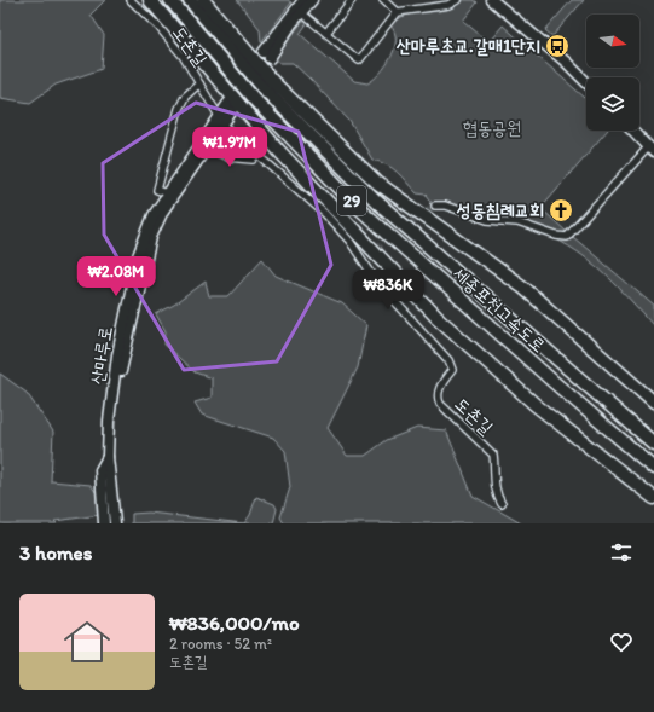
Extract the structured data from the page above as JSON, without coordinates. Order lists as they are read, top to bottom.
{
  "streets": {
    "highway": ["29", "세종포천고속도로"],
    "street": ["도촌길", "산마루로"]
  },
  "crossings": [
    ["도촌길", "산마루로"]
  ],
  "parks": ["협동공원"],
  "places": {
    "bus stop": ["산마루초교.갈매1단지"],
    "church": ["성동침례교회"]
  },
  "north": "right",
  "page": {
    "price": ["₩1.97M", "₩2.08M", "₩836K"],
    "heading": "3 homes",
    "list": [
      {
        "name": "₩836,000/mo",
        "note": "2 rooms · 52 m² · 도촌길"
      }
    ]
  }
}
